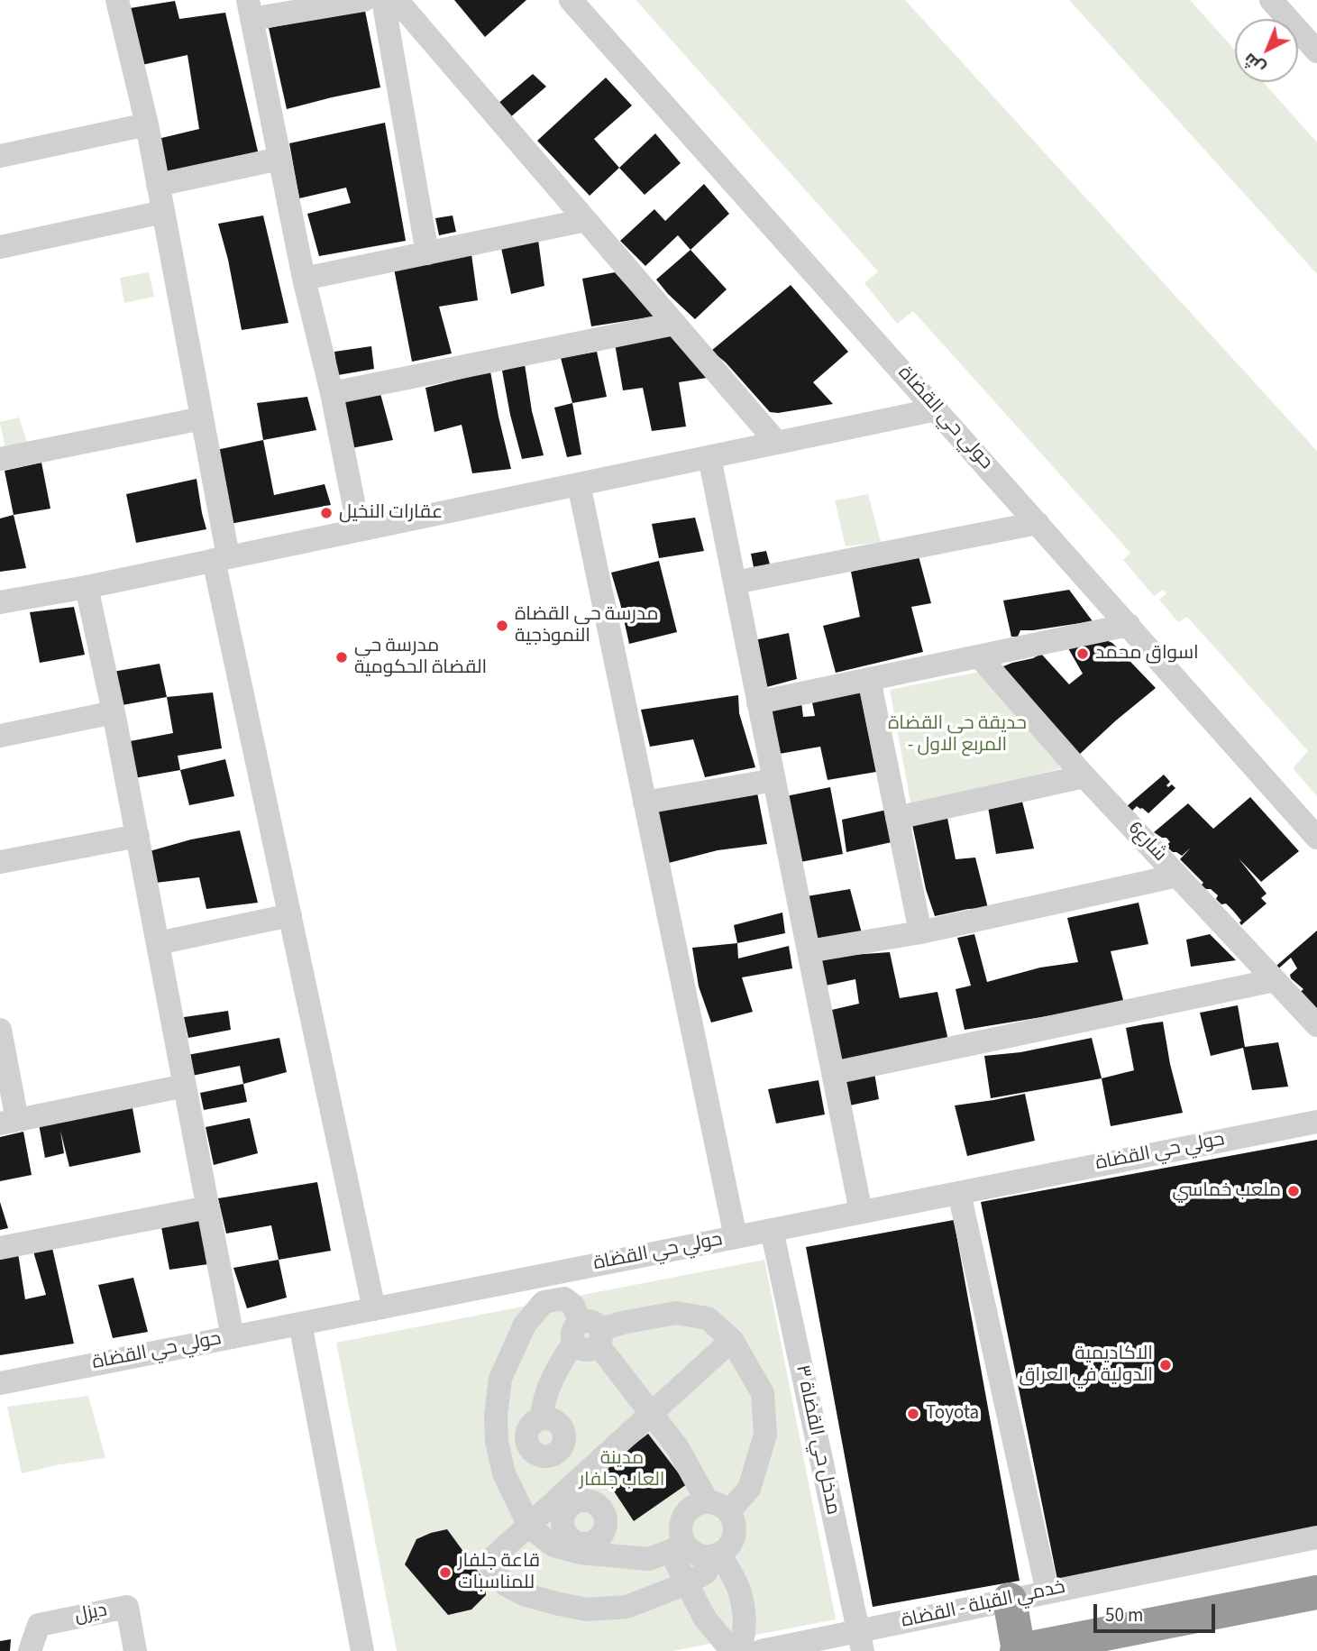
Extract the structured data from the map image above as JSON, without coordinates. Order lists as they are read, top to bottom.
{
  "streets": {
    "street": [
      "حولي حي القضاة",
      "شارع6",
      "مدخل حي القضاة ٣",
      "خدمي القبلة - القضاة",
      "ديزل"
    ]
  },
  "crossings": [
    ["حولي حي القضاة", "مدخل حي القضاة ٣"],
    ["مدخل حي القضاة ٣", "خدمي القبلة - القضاة"]
  ],
  "parks": ["حديقة حي القضاة - المربع الاول", "مدينة العاب جلفار"],
  "places": [
    "عقارات النخيل",
    "مدرسة حي القضاة النموذجية",
    "اسواق محمد",
    "مدرسة حي القضاة الحكومية",
    "ملعب خماسي",
    "الاكاديمية الدولية في العراق",
    "Toyota",
    "قاعة جلفار للمناسبات"
  ],
  "scale_bar": "50 m",
  "north": "bottom left"
}
